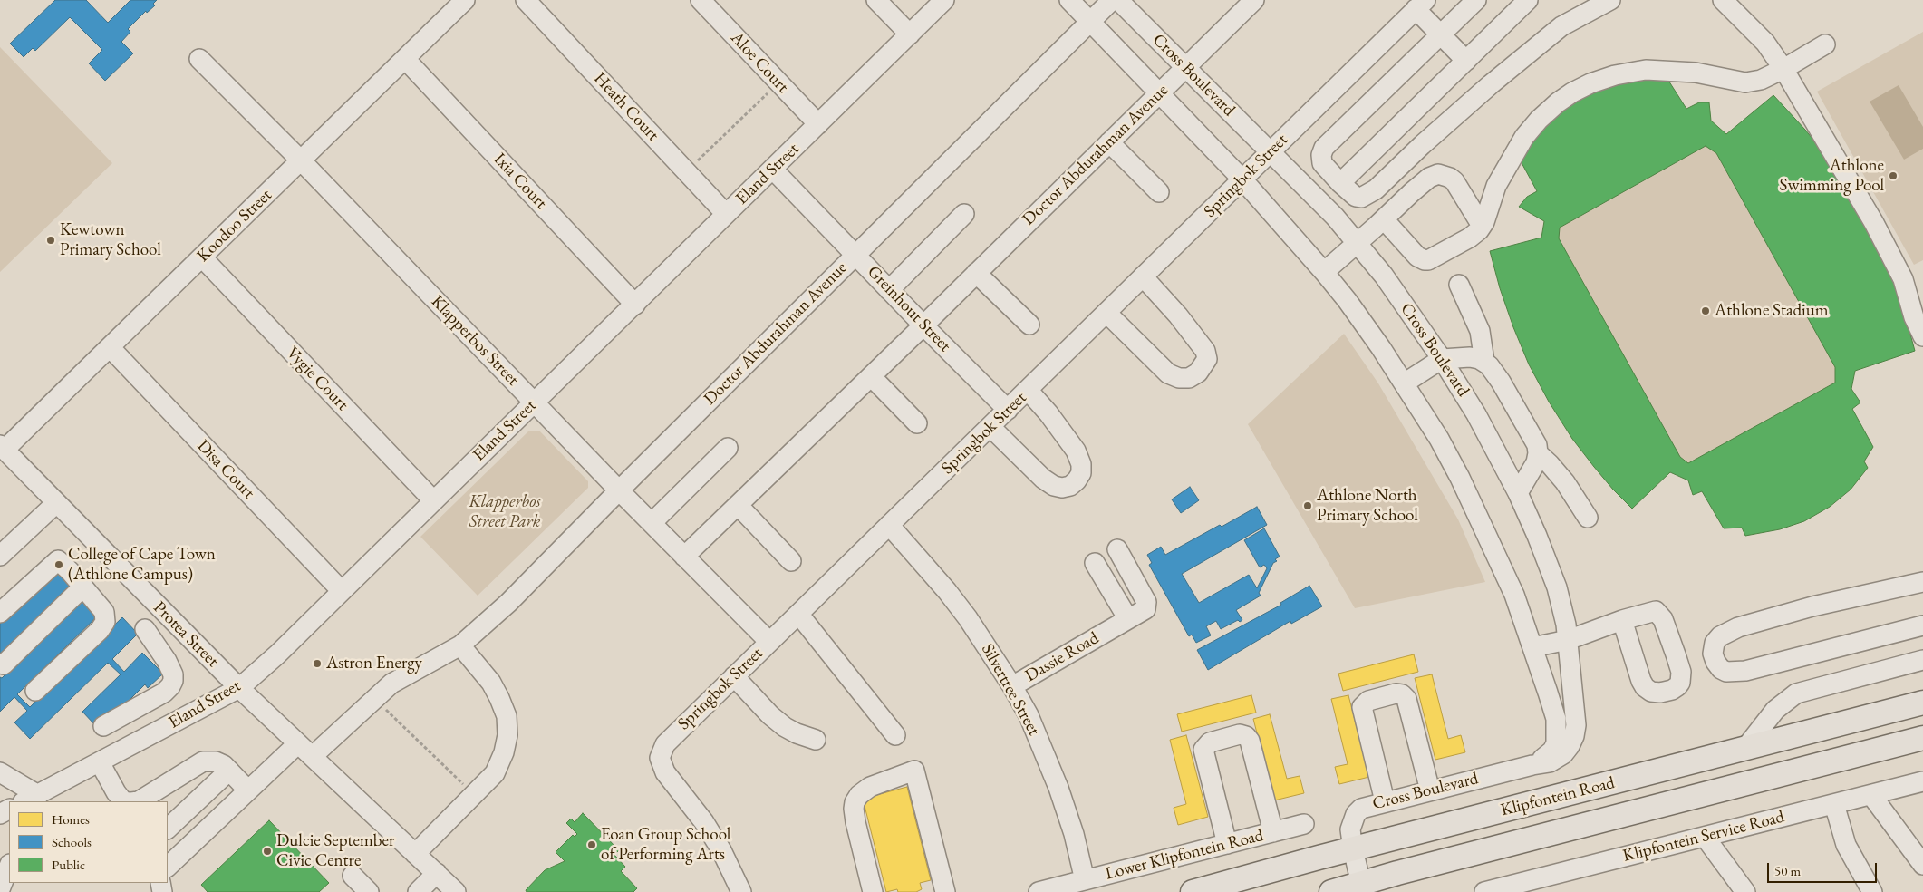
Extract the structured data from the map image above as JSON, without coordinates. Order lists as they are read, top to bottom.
{
  "streets": {
    "main road": ["Klipfontein Road"],
    "street": [
      "Aloe Court",
      "Cross Boulevard",
      "Heath Court",
      "Doctor Abdurahman Avenue",
      "Eland Street",
      "Springbok Street",
      "Ixia Court",
      "Koodoo Street",
      "Greinhout Street",
      "Klapperbos Street",
      "Vygie Court",
      "Disa Court",
      "Protea Street",
      "Dassie Road",
      "Silvertree Street",
      "Klipfontein Service Road",
      "Lower Klipfontein Road"
    ]
  },
  "crossings": [
    ["Aloe Court", "Eland Street"],
    ["Cross Boulevard", "Doctor Abdurahman Avenue"],
    ["Cross Boulevard", "Springbok Street"],
    ["Cross Boulevard", "Klipfontein Road"],
    ["Heath Court", "Eland Street"],
    ["Doctor Abdurahman Avenue", "Greinhout Street"],
    ["Doctor Abdurahman Avenue", "Klapperbos Street"],
    ["Doctor Abdurahman Avenue", "Protea Street"],
    ["Eland Street", "Ixia Court"],
    ["Eland Street", "Greinhout Street"],
    ["Eland Street", "Klapperbos Street"],
    ["Eland Street", "Vygie Court"],
    ["Eland Street", "Disa Court"],
    ["Eland Street", "Protea Street"],
    ["Springbok Street", "Greinhout Street"],
    ["Springbok Street", "Klapperbos Street"],
    ["Springbok Street", "Silvertree Street"],
    ["Ixia Court", "Koodoo Street"],
    ["Koodoo Street", "Klapperbos Street"],
    ["Koodoo Street", "Vygie Court"],
    ["Koodoo Street", "Disa Court"],
    ["Koodoo Street", "Protea Street"],
    ["Dassie Road", "Silvertree Street"],
    ["Silvertree Street", "Lower Klipfontein Road"]
  ],
  "parks": ["Klapperbos Street Park"],
  "places": [
    "Athlone Swimming Pool",
    "Kewtown Primary School",
    "Athlone Stadium",
    "Athlone North Primary School",
    "College of Cape Town (Athlone Campus)",
    "Astron Energy",
    "Eoan Group School of Performing Arts",
    "Dulcie September Civic Centre"
  ],
  "legend": ["Homes", "Schools", "Public"],
  "scale_bar": "50 m"
}
